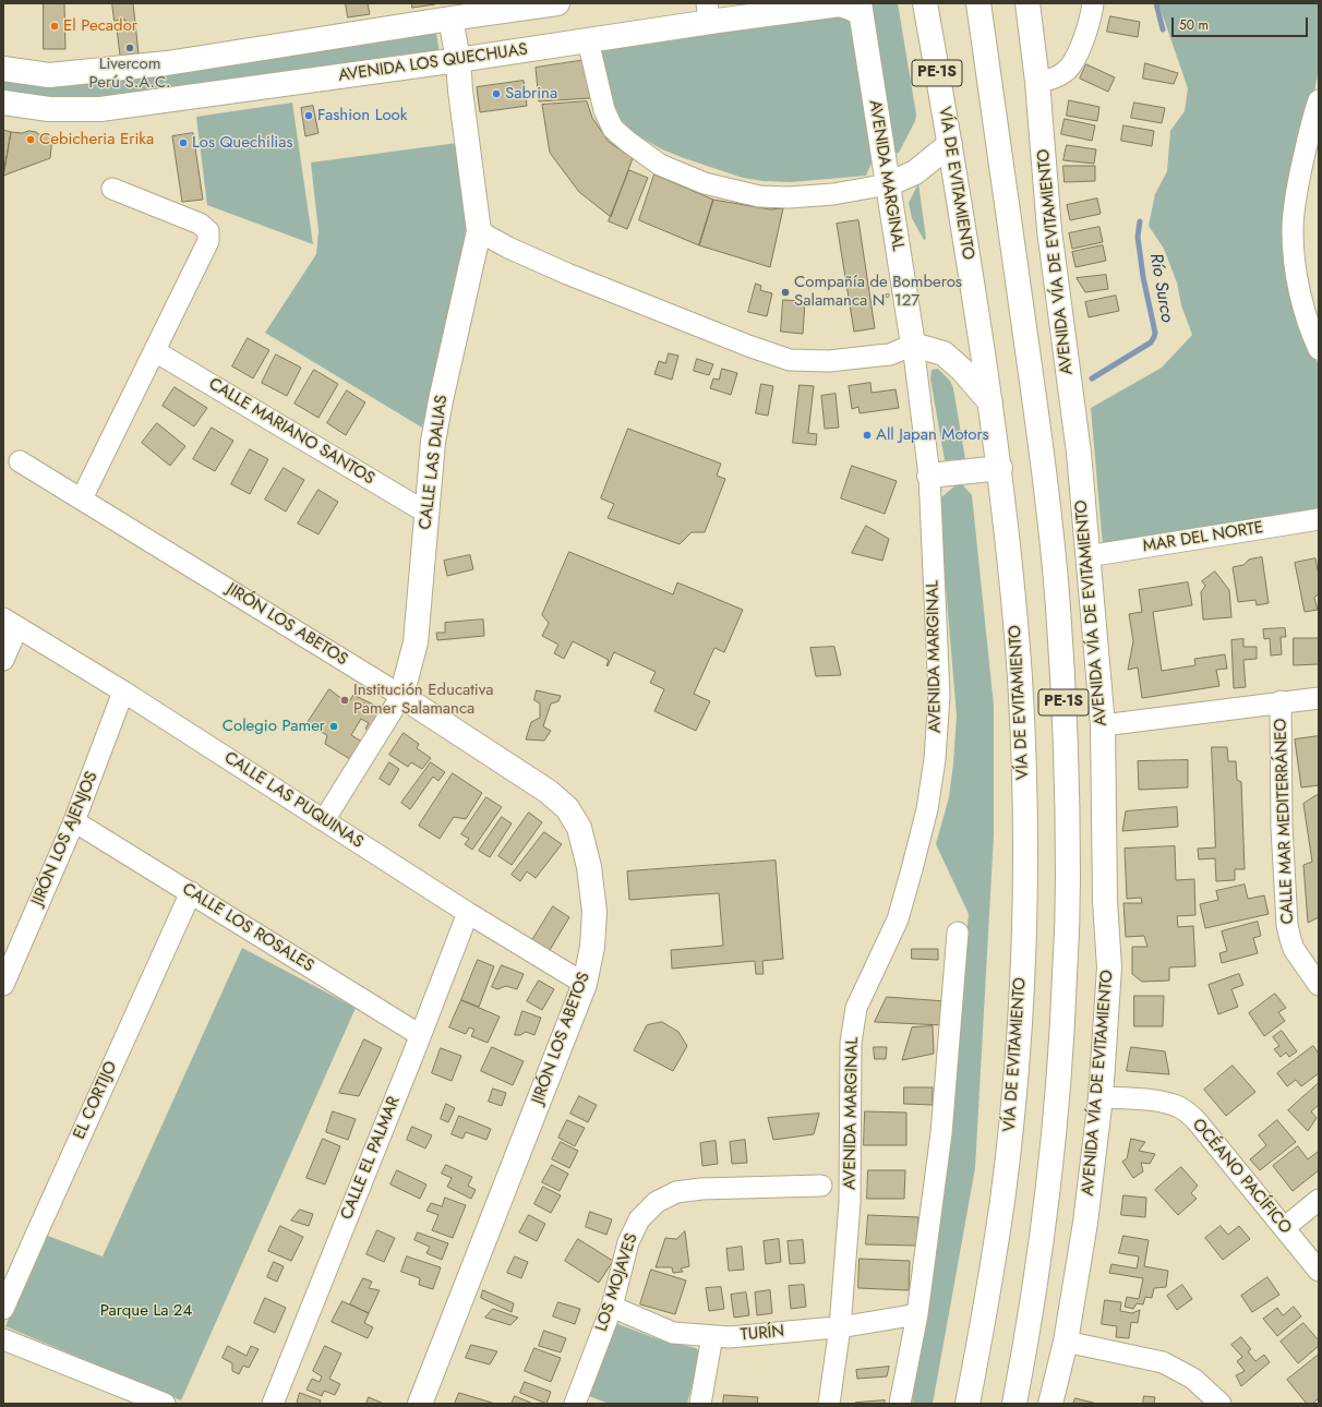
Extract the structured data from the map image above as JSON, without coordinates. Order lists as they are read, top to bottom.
{
  "streets": {
    "main road": [
      "AVENIDA LOS QUECHUAS",
      "PE-1S",
      "AVENIDA MARGINAL",
      "VÍA DE EVITAMIENTO",
      "AVENIDA VÍA DE EVITAMIENTO",
      "CALLE LAS DALIAS",
      "JIRÓN LOS ABETOS"
    ],
    "street": [
      "CALLE MARIANO SANTOS",
      "MAR DEL NORTE",
      "CALLE LAS PUQUINAS",
      "CALLE MAR MEDITERRÁNEO",
      "JIRÓN LOS AJENJOS",
      "CALLE LOS ROSALES",
      "EL CORTIJO",
      "CALLE EL PALMAR",
      "OCÉANO PACÍFICO",
      "LOS MOJAVES",
      "TURÍN"
    ]
  },
  "crossings": [
    ["AVENIDA LOS QUECHUAS", "AVENIDA MARGINAL"],
    ["AVENIDA LOS QUECHUAS", "CALLE LAS DALIAS"],
    ["AVENIDA MARGINAL", "TURÍN"],
    ["AVENIDA VÍA DE EVITAMIENTO", "MAR DEL NORTE"],
    ["AVENIDA VÍA DE EVITAMIENTO", "OCÉANO PACÍFICO"],
    ["CALLE MARIANO SANTOS", "CALLE LAS DALIAS"],
    ["CALLE LAS DALIAS", "JIRÓN LOS ABETOS"],
    ["JIRÓN LOS ABETOS", "CALLE LAS PUQUINAS"],
    ["CALLE LAS PUQUINAS", "JIRÓN LOS AJENJOS"],
    ["CALLE LAS PUQUINAS", "CALLE EL PALMAR"],
    ["JIRÓN LOS AJENJOS", "CALLE LOS ROSALES"],
    ["CALLE LOS ROSALES", "EL CORTIJO"],
    ["CALLE LOS ROSALES", "CALLE EL PALMAR"],
    ["LOS MOJAVES", "TURÍN"]
  ],
  "water": ["Río Surco"],
  "parks": ["Parque La 24"],
  "places": [
    "El Pecador",
    "Livercom Perú S.A.C.",
    "Sabrina",
    "Fashion Look",
    "Cebicheria Erika",
    "Los Quechilias",
    "Compañía de Bomberos Salamanca Nº 127",
    "All Japan Motors",
    "Institución Educativa Pamer Salamanca",
    "Colegio Pamer"
  ],
  "scale_bar": "50 m"
}
